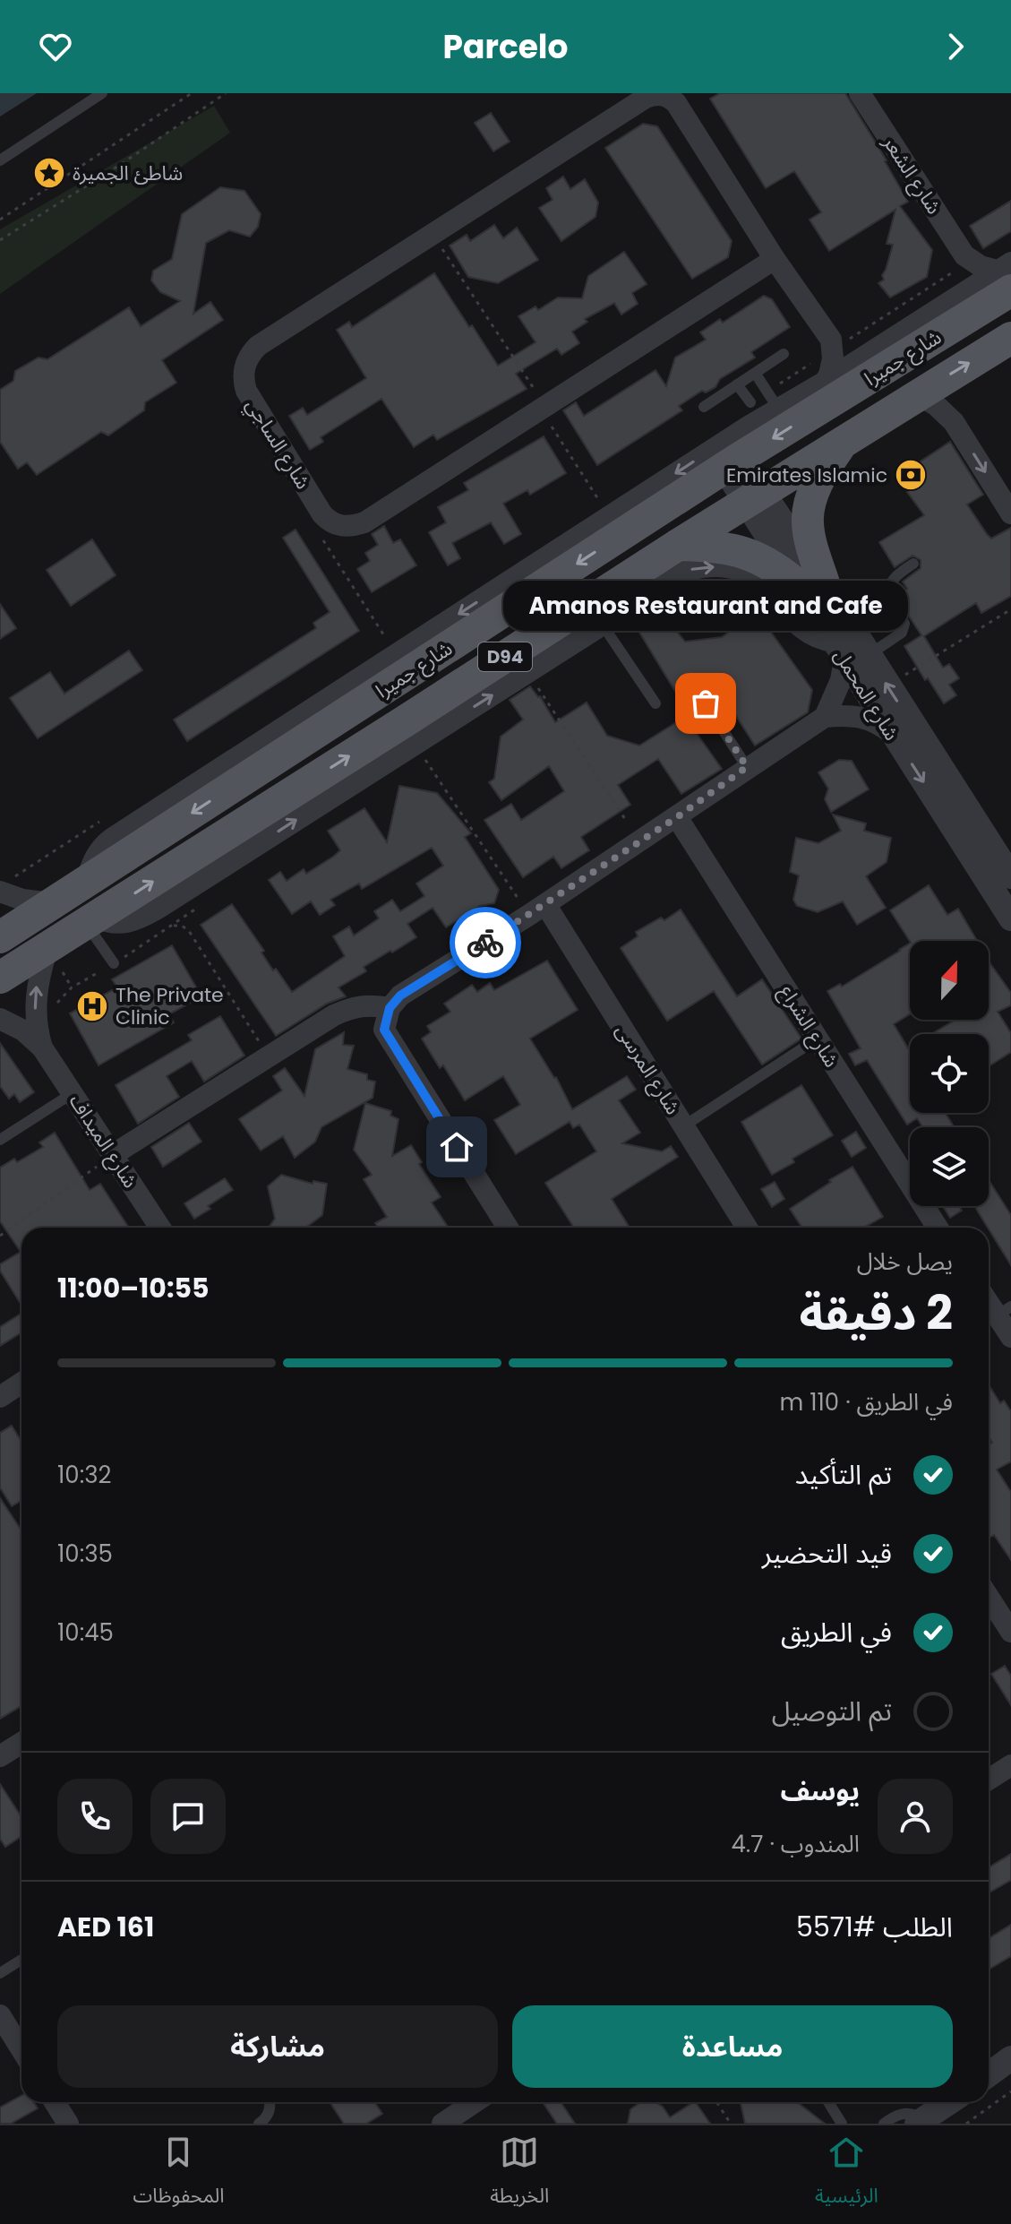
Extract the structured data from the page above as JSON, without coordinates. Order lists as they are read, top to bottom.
{
  "streets": {
    "main road": ["شارع جميرا", "D94"],
    "street": [
      "شارع الشعر",
      "شارع الساجي",
      "شارع المحمل",
      "شارع الشراع",
      "شارع المرسى",
      "شارع الميداف"
    ]
  },
  "crossings": [
    ["شارع جميرا", "شارع المحمل"],
    ["شارع جميرا", "شارع الميداف"]
  ],
  "places": {
    "place": ["شاطئ الجميرة"],
    "bank": ["Emirates Islamic"],
    "other": ["Amanos Restaurant and Cafe"],
    "hospital": ["The Private Clinic"]
  },
  "north": "top",
  "page": {
    "header": "Parcelo",
    "bubble": "Amanos Restaurant and Cafe",
    "heading": ["2 دقيقة", "يصل خلال", "10:55–11:00"],
    "panel": [
      "يوسف",
      "المندوب · 4.7",
      "الطلب #5571",
      "AED 161"
    ],
    "bar": "في الطريق · 110 m",
    "list": [
      ["تم التأكيد", "10:32"],
      ["قيد التحضير", "10:35"],
      ["في الطريق", "10:45"],
      "تم التوصيل"
    ],
    "buttons": ["مساعدة", "مشاركة"],
    "tabs": ["الرئيسية", "الخريطة", "المحفوظات"]
  }
}
